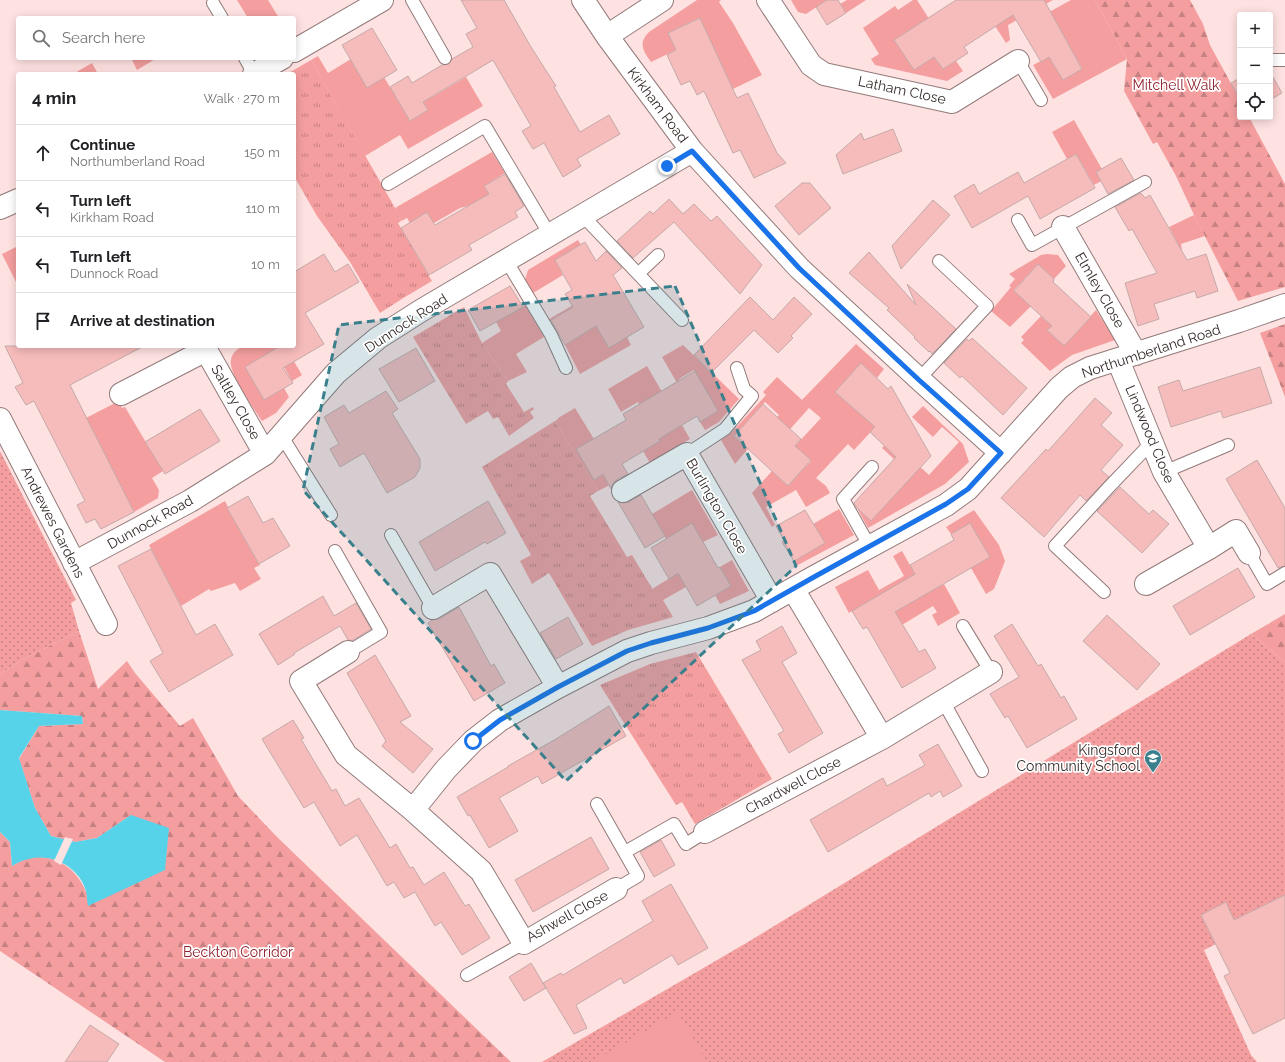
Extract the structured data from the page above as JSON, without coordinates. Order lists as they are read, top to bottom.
{
  "streets": {
    "street": [
      "Latham Close",
      "Kirkham Road",
      "Elmley Close",
      "Dunnock Road",
      "Northumberland Road",
      "Saltley Close",
      "Lindwood Close",
      "Burlington Close",
      "Andrewes Gardens",
      "Chardwell Close",
      "Ashwell Close"
    ]
  },
  "crossings": [
    ["Kirkham Road", "Dunnock Road"],
    ["Kirkham Road", "Northumberland Road"],
    ["Elmley Close", "Northumberland Road"],
    ["Elmley Close", "Lindwood Close"],
    ["Dunnock Road", "Saltley Close"],
    ["Dunnock Road", "Andrewes Gardens"],
    ["Northumberland Road", "Lindwood Close"],
    ["Northumberland Road", "Burlington Close"],
    ["Northumberland Road", "Ashwell Close"]
  ],
  "parks": ["Mitchell Walk", "Beckton Corridor"],
  "places": {
    "school or university": ["Kingsford Community School"]
  },
  "page": {
    "map_buttons": ["+", "−"],
    "search": "Search here",
    "heading": ["4 min", "Walk · 270 m"],
    "list": [
      ["Continue", "Northumberland Road", "150 m"],
      ["Turn left", "Kirkham Road", "110 m"],
      ["Turn left", "Dunnock Road", "10 m"],
      "Arrive at destination"
    ]
  }
}
